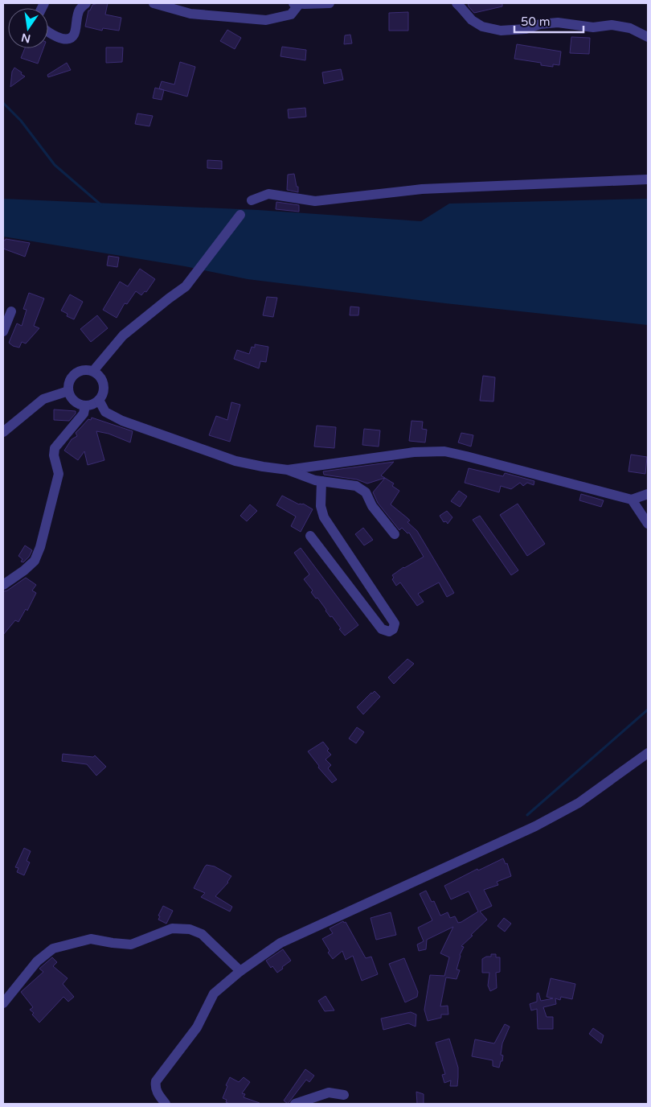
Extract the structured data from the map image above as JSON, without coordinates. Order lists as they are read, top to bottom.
{
  "scale_bar": "50 m",
  "north": "bottom"
}
